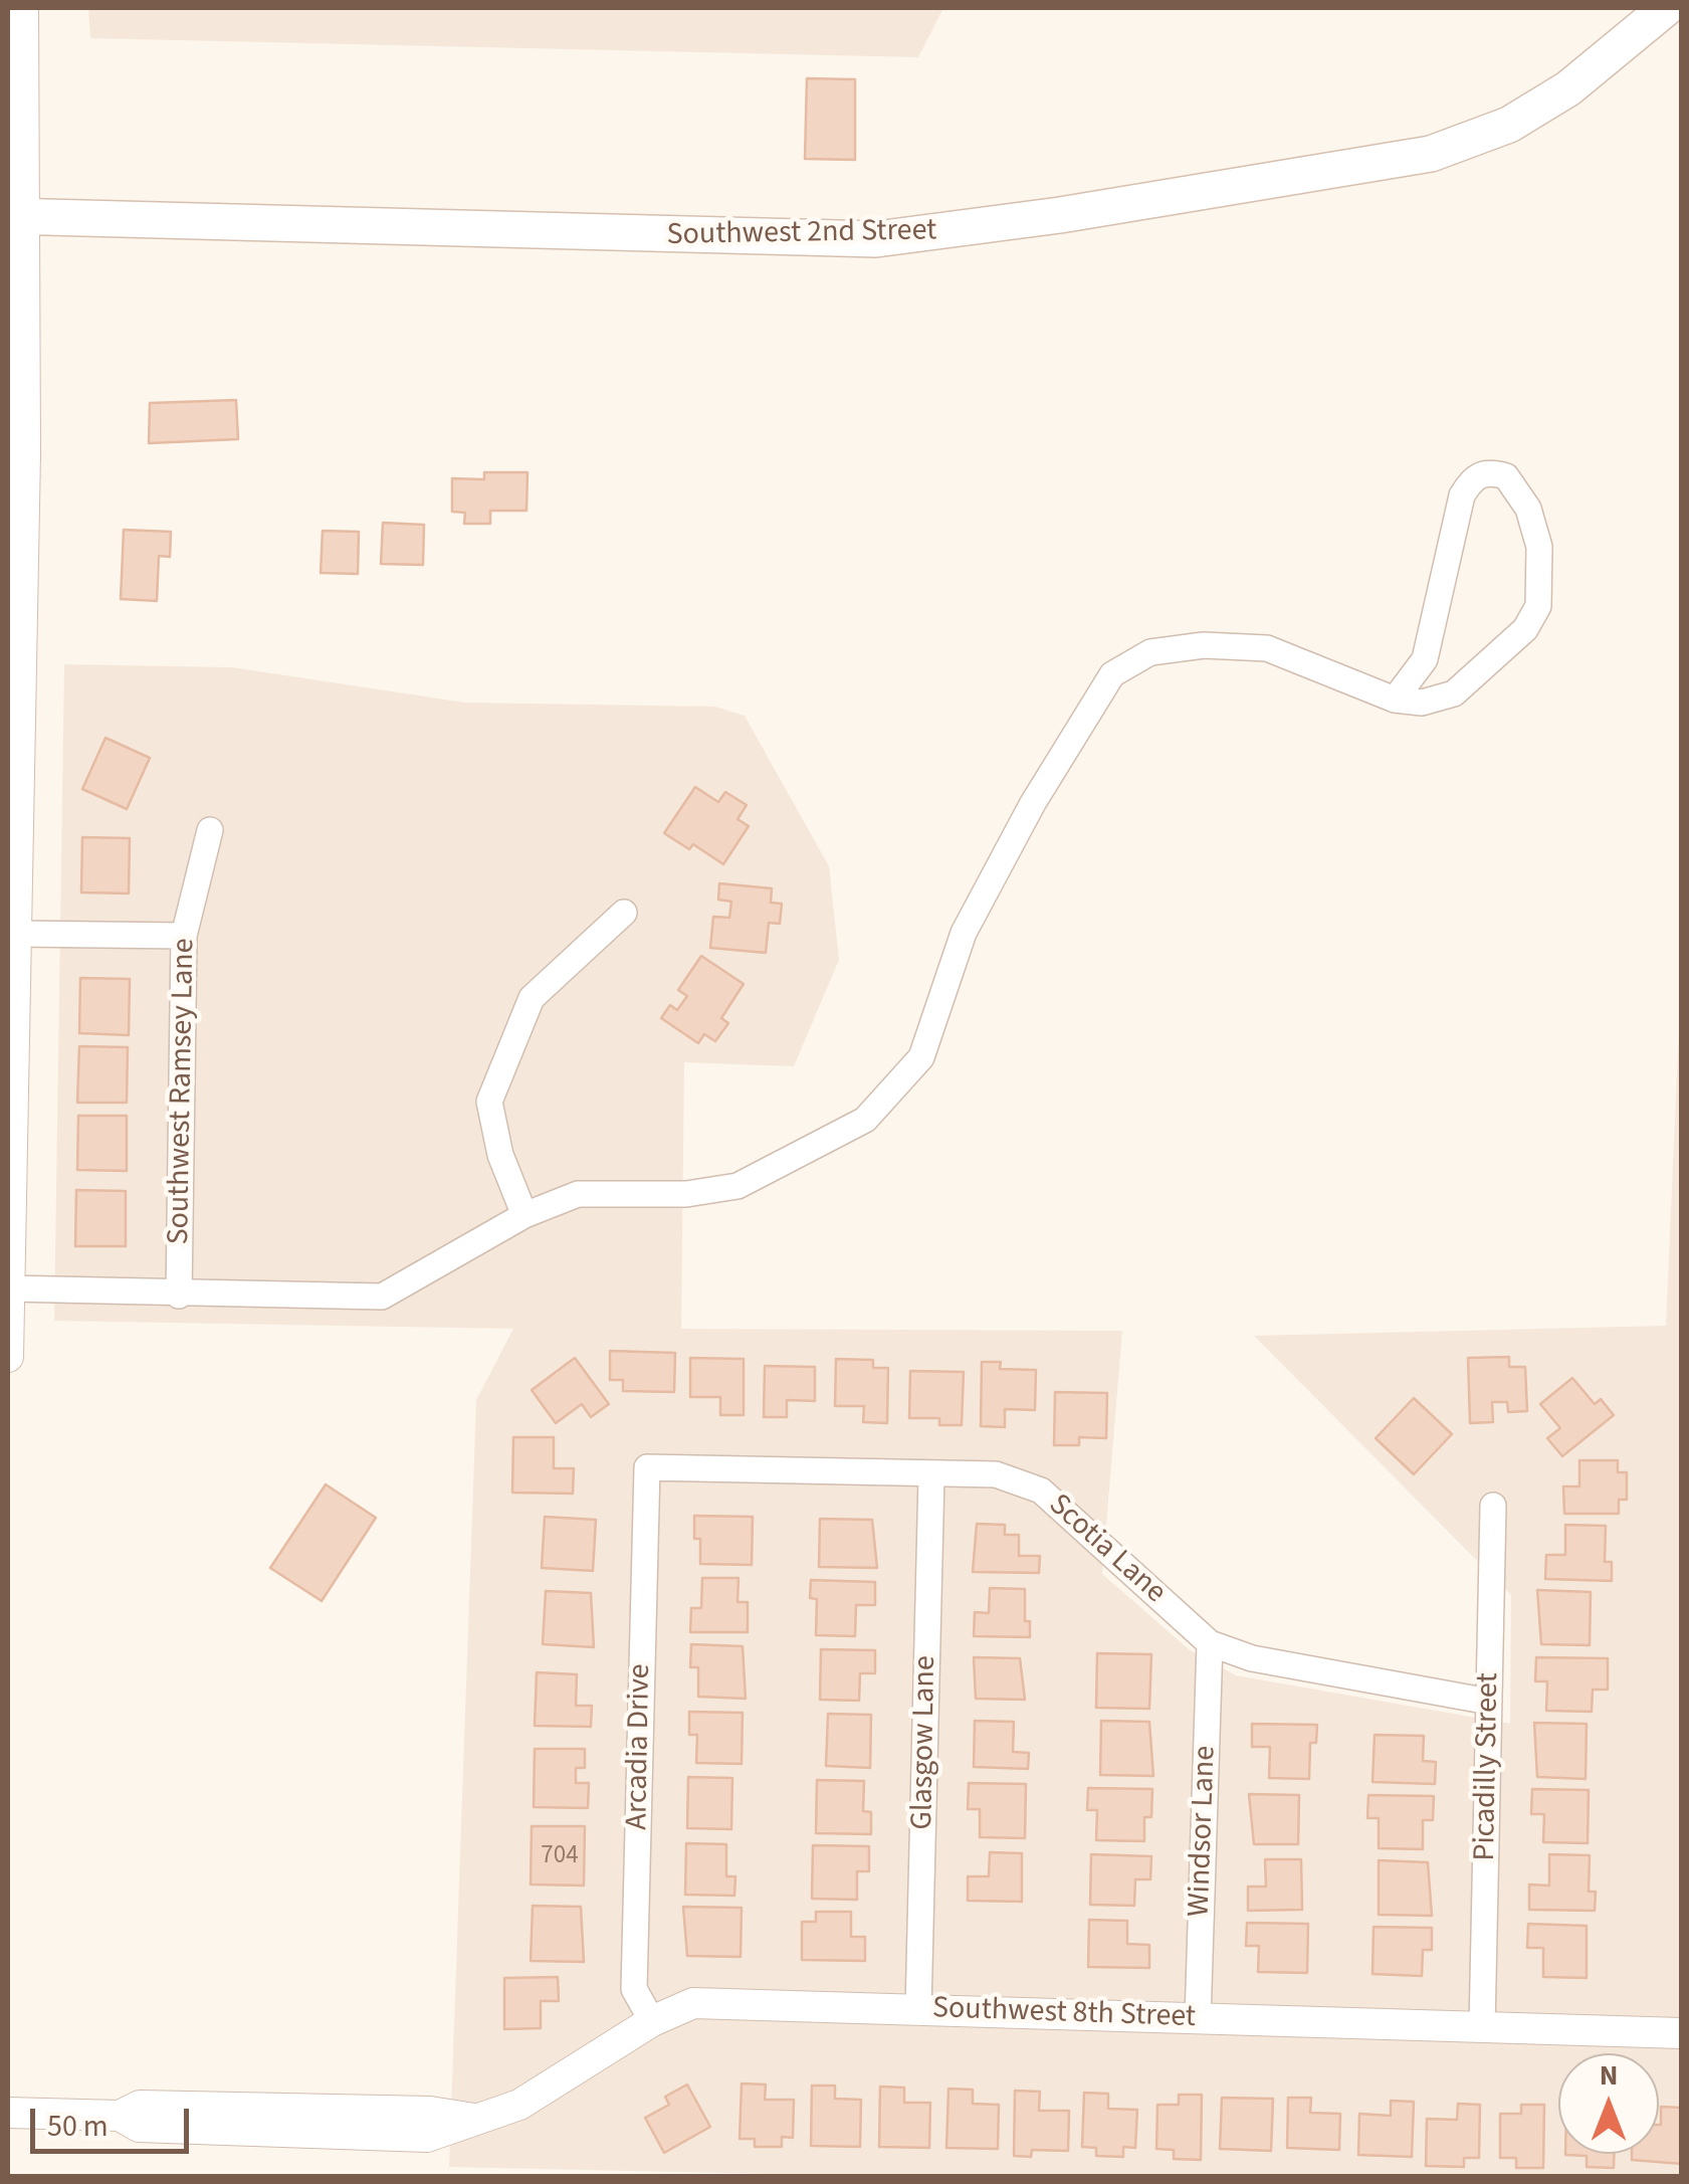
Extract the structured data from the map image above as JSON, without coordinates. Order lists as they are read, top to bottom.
{
  "streets": {
    "main road": ["Southwest 2nd Street"],
    "street": [
      "Southwest Ramsey Lane",
      "Scotia Lane",
      "Glasgow Lane",
      "Arcadia Drive",
      "Picadilly Street",
      "Windsor Lane",
      "Southwest 8th Street"
    ]
  },
  "crossings": [
    ["Scotia Lane", "Glasgow Lane"],
    ["Scotia Lane", "Arcadia Drive"],
    ["Scotia Lane", "Picadilly Street"],
    ["Scotia Lane", "Windsor Lane"],
    ["Glasgow Lane", "Southwest 8th Street"],
    ["Arcadia Drive", "Southwest 8th Street"],
    ["Picadilly Street", "Southwest 8th Street"],
    ["Windsor Lane", "Southwest 8th Street"]
  ],
  "house_numbers": ["704"],
  "scale_bar": "50 m",
  "north": "top"
}
